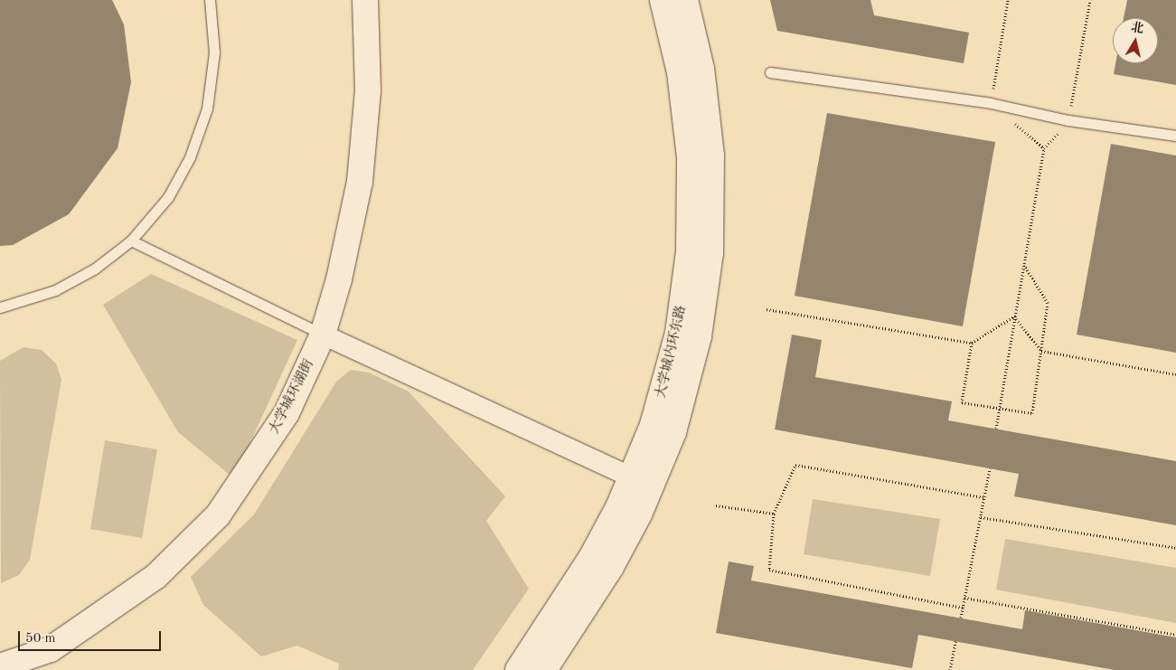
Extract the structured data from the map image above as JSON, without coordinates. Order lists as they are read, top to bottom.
{
  "streets": {
    "main road": ["大学城内环东路", "大学城环湖街"]
  },
  "scale_bar": "50 m",
  "north": "top"
}
